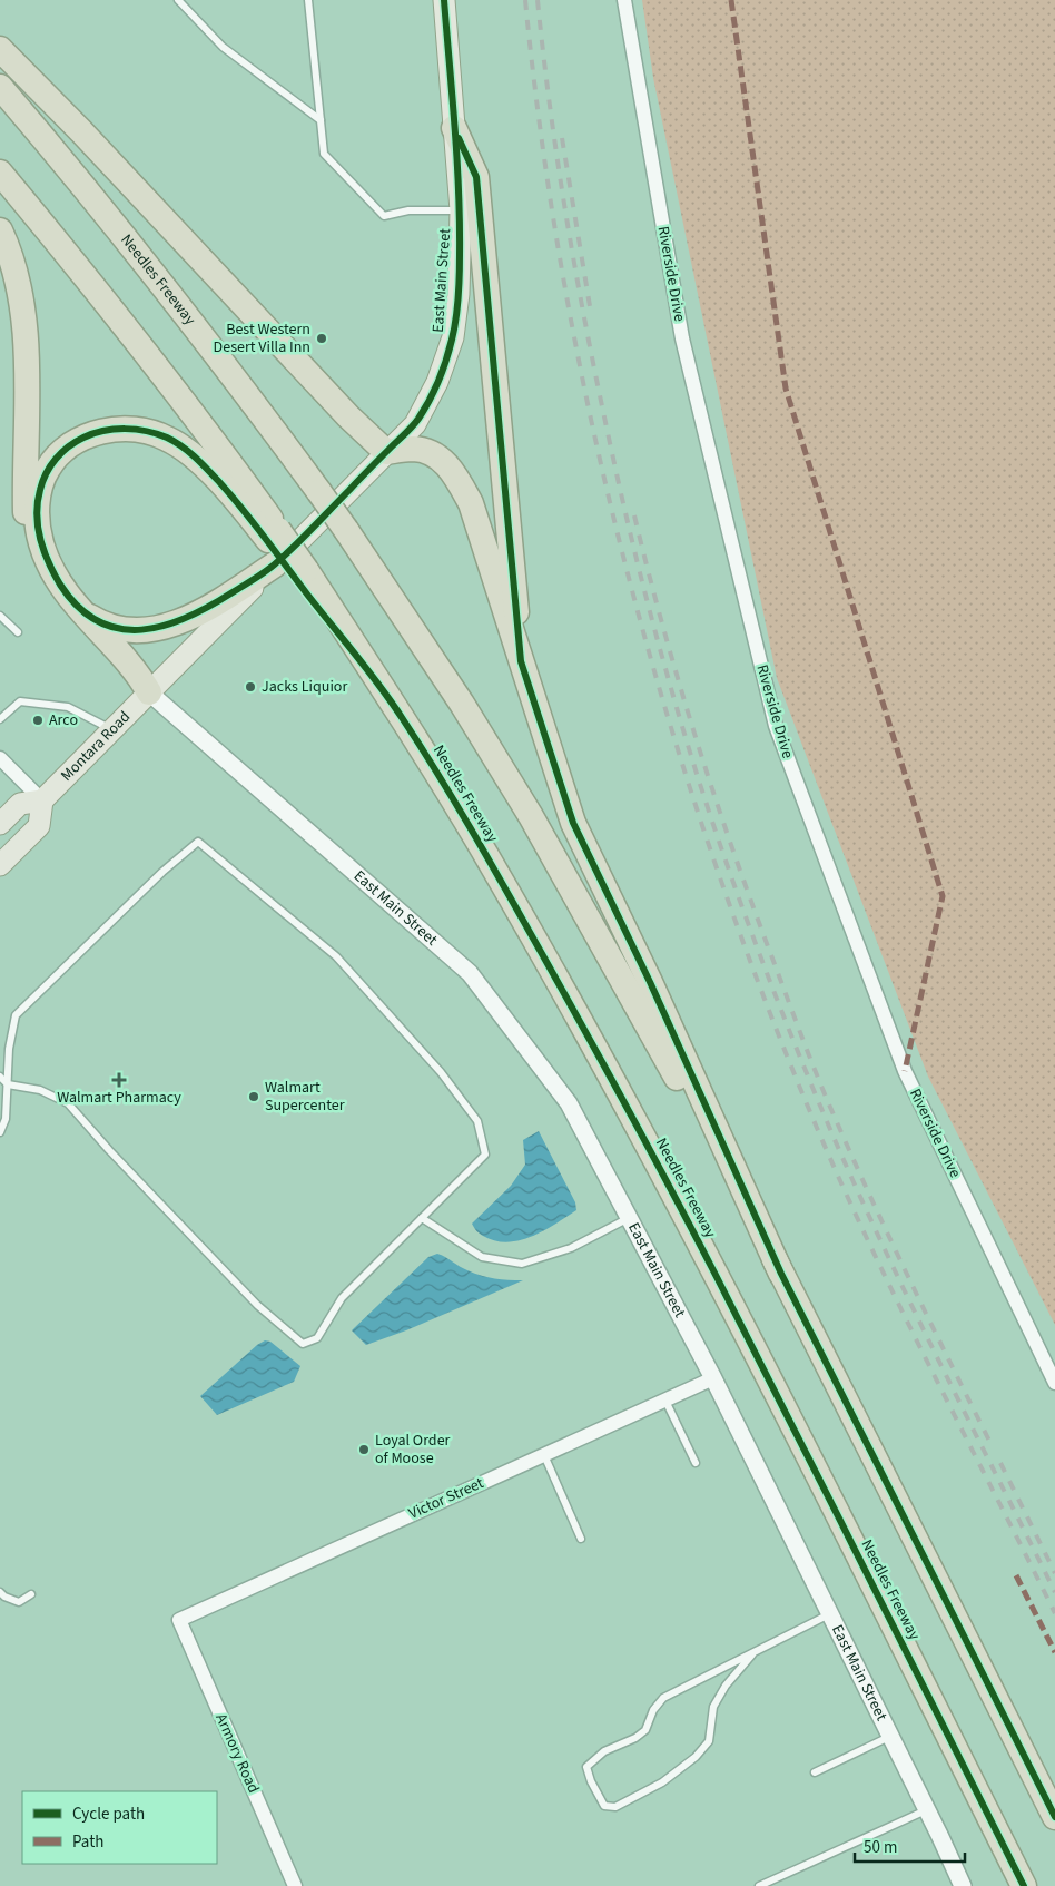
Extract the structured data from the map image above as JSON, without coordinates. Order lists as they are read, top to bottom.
{
  "streets": {
    "highway": ["Needles Freeway"],
    "main road": ["East Main Street", "Montara Road"],
    "street": ["Riverside Drive", "Victor Street", "Armory Road"]
  },
  "crossings": [
    ["East Main Street", "Montara Road"],
    ["East Main Street", "Victor Street"],
    ["Victor Street", "Armory Road"]
  ],
  "places": {
    "other": [
      "Best Western Desert Villa Inn",
      "Jacks Liquior",
      "Arco",
      "Walmart Supercenter",
      "Loyal Order of Moose"
    ],
    "health": ["Walmart Pharmacy"]
  },
  "legend": ["Cycle path", "Path"],
  "scale_bar": "50 m"
}
